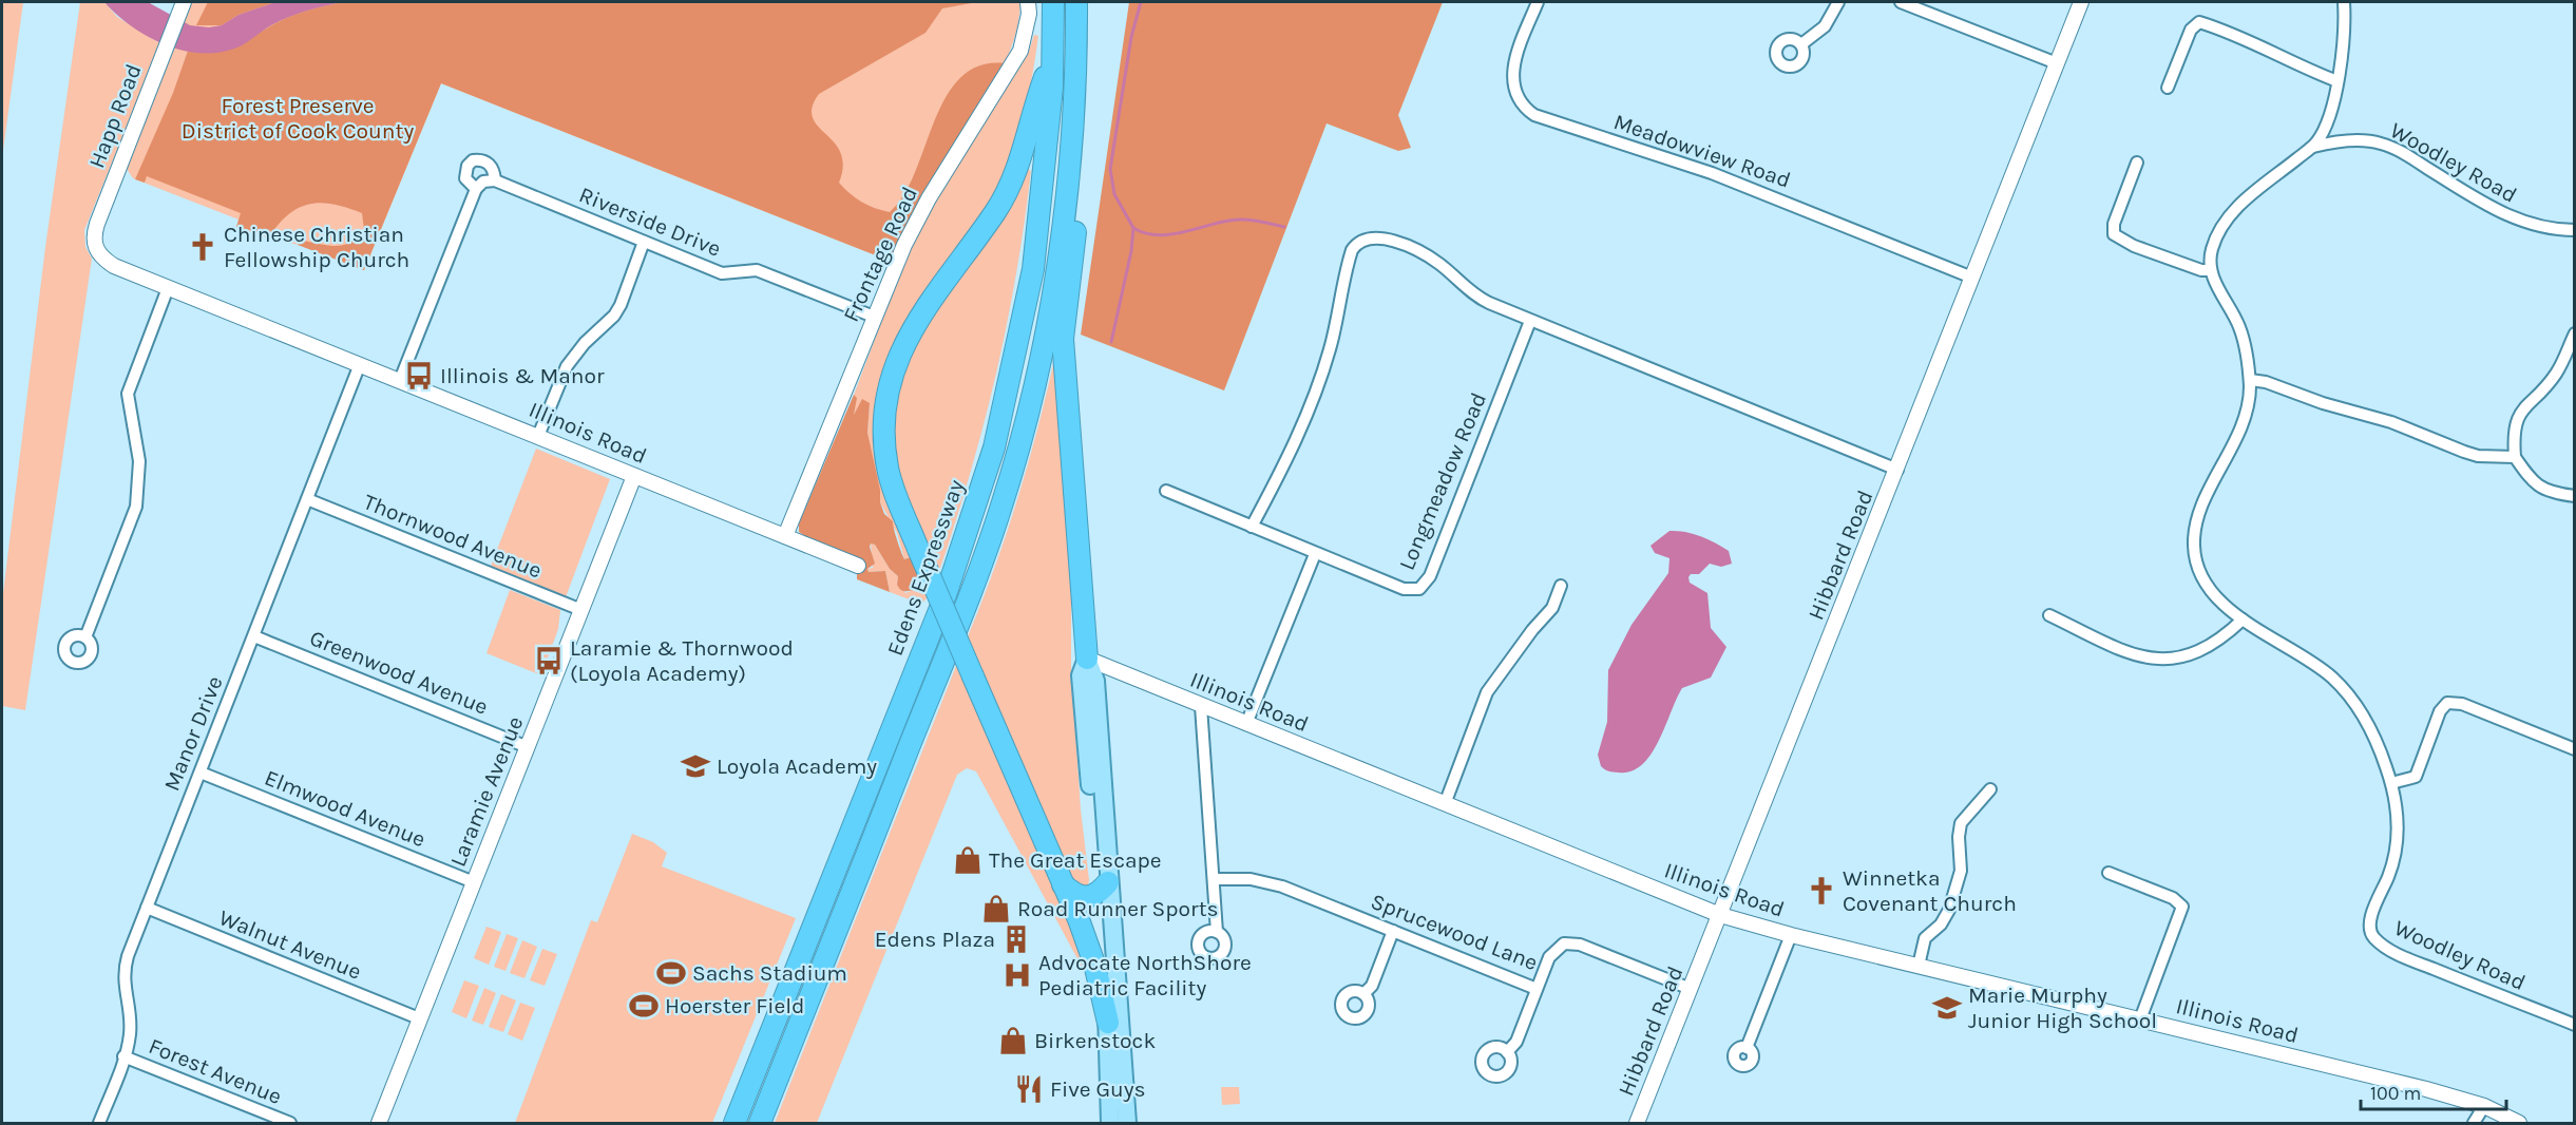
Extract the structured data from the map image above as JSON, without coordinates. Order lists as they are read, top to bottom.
{
  "streets": {
    "highway": ["Edens Expressway"],
    "street": [
      "Happ Road",
      "Meadowview Road",
      "Woodley Road",
      "Riverside Drive",
      "Frontage Road",
      "Illinois Road",
      "Longmeadow Road",
      "Thornwood Avenue",
      "Hibbard Road",
      "Greenwood Avenue",
      "Manor Drive",
      "Laramie Avenue",
      "Elmwood Avenue",
      "Sprucewood Lane",
      "Walnut Avenue",
      "Forest Avenue"
    ]
  },
  "crossings": [
    ["Happ Road", "Illinois Road"],
    ["Meadowview Road", "Hibbard Road"],
    ["Riverside Drive", "Frontage Road"],
    ["Riverside Drive", "Illinois Road"],
    ["Frontage Road", "Illinois Road"],
    ["Illinois Road", "Hibbard Road"],
    ["Illinois Road", "Manor Drive"],
    ["Illinois Road", "Laramie Avenue"],
    ["Thornwood Avenue", "Manor Drive"],
    ["Thornwood Avenue", "Laramie Avenue"],
    ["Hibbard Road", "Sprucewood Lane"],
    ["Greenwood Avenue", "Manor Drive"],
    ["Greenwood Avenue", "Laramie Avenue"],
    ["Manor Drive", "Elmwood Avenue"],
    ["Manor Drive", "Walnut Avenue"],
    ["Manor Drive", "Forest Avenue"],
    ["Laramie Avenue", "Elmwood Avenue"],
    ["Laramie Avenue", "Walnut Avenue"]
  ],
  "parks": ["Forest Preserve District of Cook County"],
  "places": {
    "church": ["Chinese Christian Fellowship Church", "Winnetka Covenant Church"],
    "bus stop": ["Illinois & Manor", "Laramie & Thornwood (Loyola Academy)"],
    "school or university": ["Loyola Academy", "Marie Murphy Junior High School"],
    "shop": ["The Great Escape", "Road Runner Sports", "Birkenstock"],
    "building": ["Edens Plaza"],
    "sports": ["Sachs Stadium", "Hoerster Field"],
    "hospital": ["Advocate NorthShore Pediatric Facility"],
    "restaurant": ["Five Guys"]
  },
  "scale_bar": "100 m"
}
